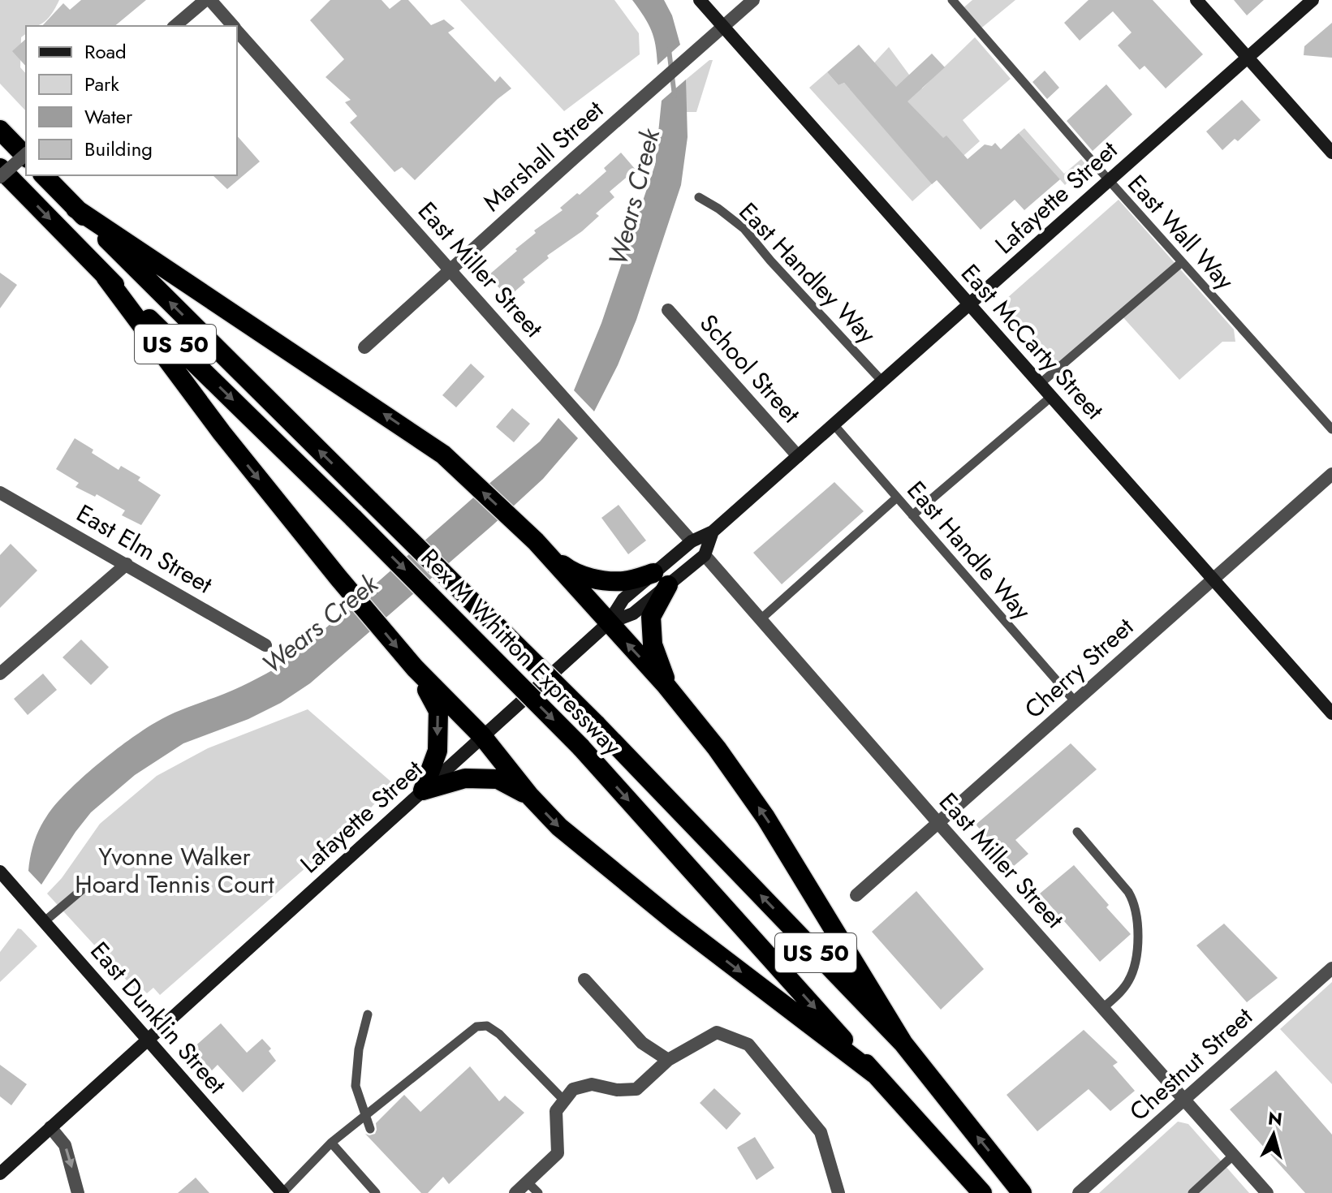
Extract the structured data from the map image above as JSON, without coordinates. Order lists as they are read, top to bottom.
{
  "streets": {
    "highway": ["US 50", "Rex M Whitton Expressway"],
    "main road": ["Lafayette Street", "East McCarty Street", "East Dunklin Street"],
    "street": [
      "Marshall Street",
      "East Miller Street",
      "School Street",
      "East Elm Street",
      "Cherry Street",
      "Chestnut Street"
    ],
    "lane": ["East Wall Way", "East Handley Way", "East Handle Way"]
  },
  "crossings": [
    ["Marshall Street", "East Miller Street"],
    ["Marshall Street", "East McCarty Street"],
    ["Lafayette Street", "East Wall Way"],
    ["Lafayette Street", "East Miller Street"],
    ["Lafayette Street", "East Handley Way"],
    ["Lafayette Street", "East McCarty Street"],
    ["Lafayette Street", "School Street"],
    ["Lafayette Street", "East Handle Way"],
    ["Lafayette Street", "East Dunklin Street"],
    ["East Miller Street", "Cherry Street"],
    ["East Miller Street", "Chestnut Street"],
    ["East McCarty Street", "Cherry Street"],
    ["East Handle Way", "Cherry Street"]
  ],
  "water": ["Wears Creek"],
  "parks": ["Yvonne Walker Hoard Tennis Court"],
  "legend": [
    "Road",
    "Park",
    "Water",
    "Building"
  ],
  "north": "top"
}
